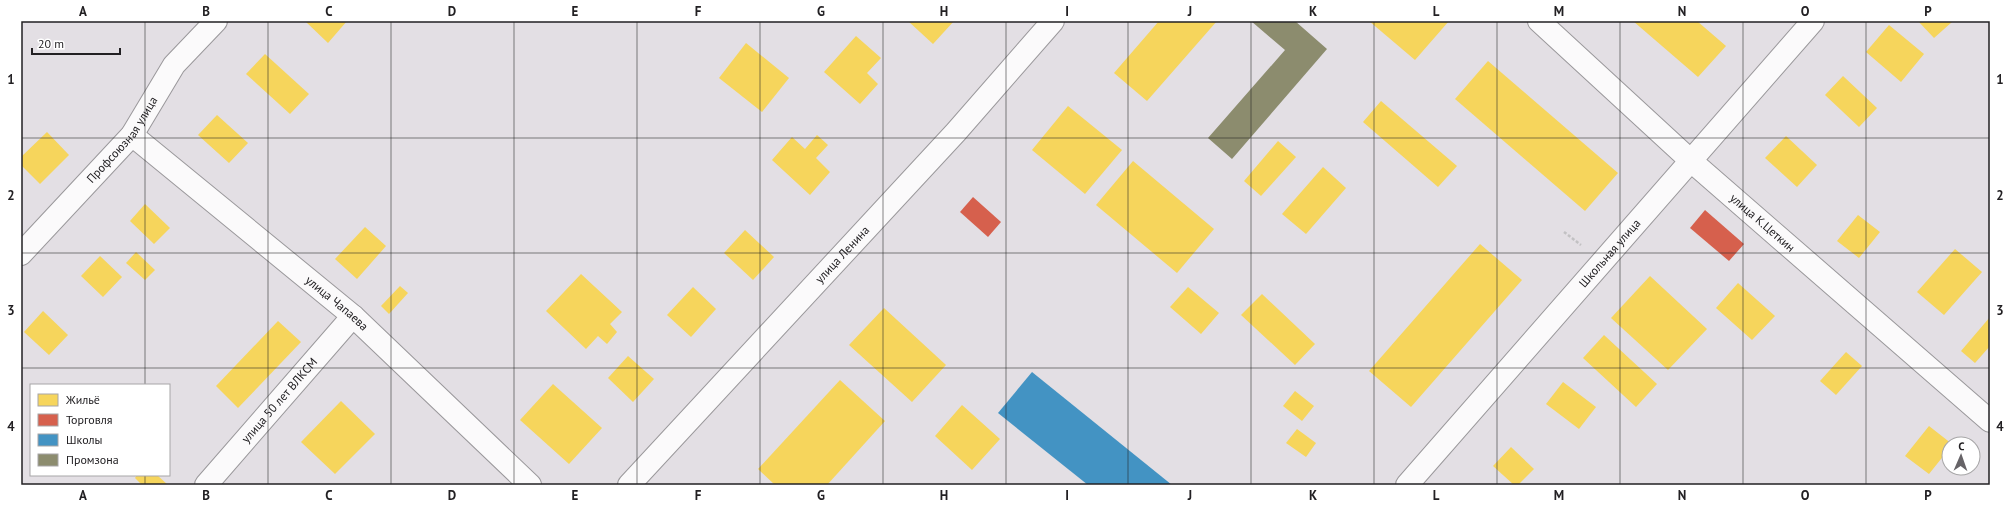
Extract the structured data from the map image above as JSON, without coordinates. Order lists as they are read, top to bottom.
{
  "streets": {
    "street": [
      "Профсоюзная улица",
      "улица К.Цеткин",
      "Школьная улица",
      "улица Ленина",
      "улица Чапаева",
      "улица 50 лет ВЛКСМ"
    ]
  },
  "crossings": [
    ["Профсоюзная улица", "улица Чапаева"],
    ["улица К.Цеткин", "Школьная улица"],
    ["улица Чапаева", "улица 50 лет ВЛКСМ"]
  ],
  "legend": [
    "Жильё",
    "Торговля",
    "Школы",
    "Промзона"
  ],
  "scale_bar": "20 m",
  "north": "top",
  "grid": {
    "columns": [
      "A",
      "B",
      "C",
      "D",
      "E",
      "F",
      "G",
      "H",
      "I",
      "J",
      "K",
      "L",
      "M",
      "N",
      "O",
      "P"
    ],
    "rows": [
      "1",
      "2",
      "3",
      "4"
    ]
  }
}
